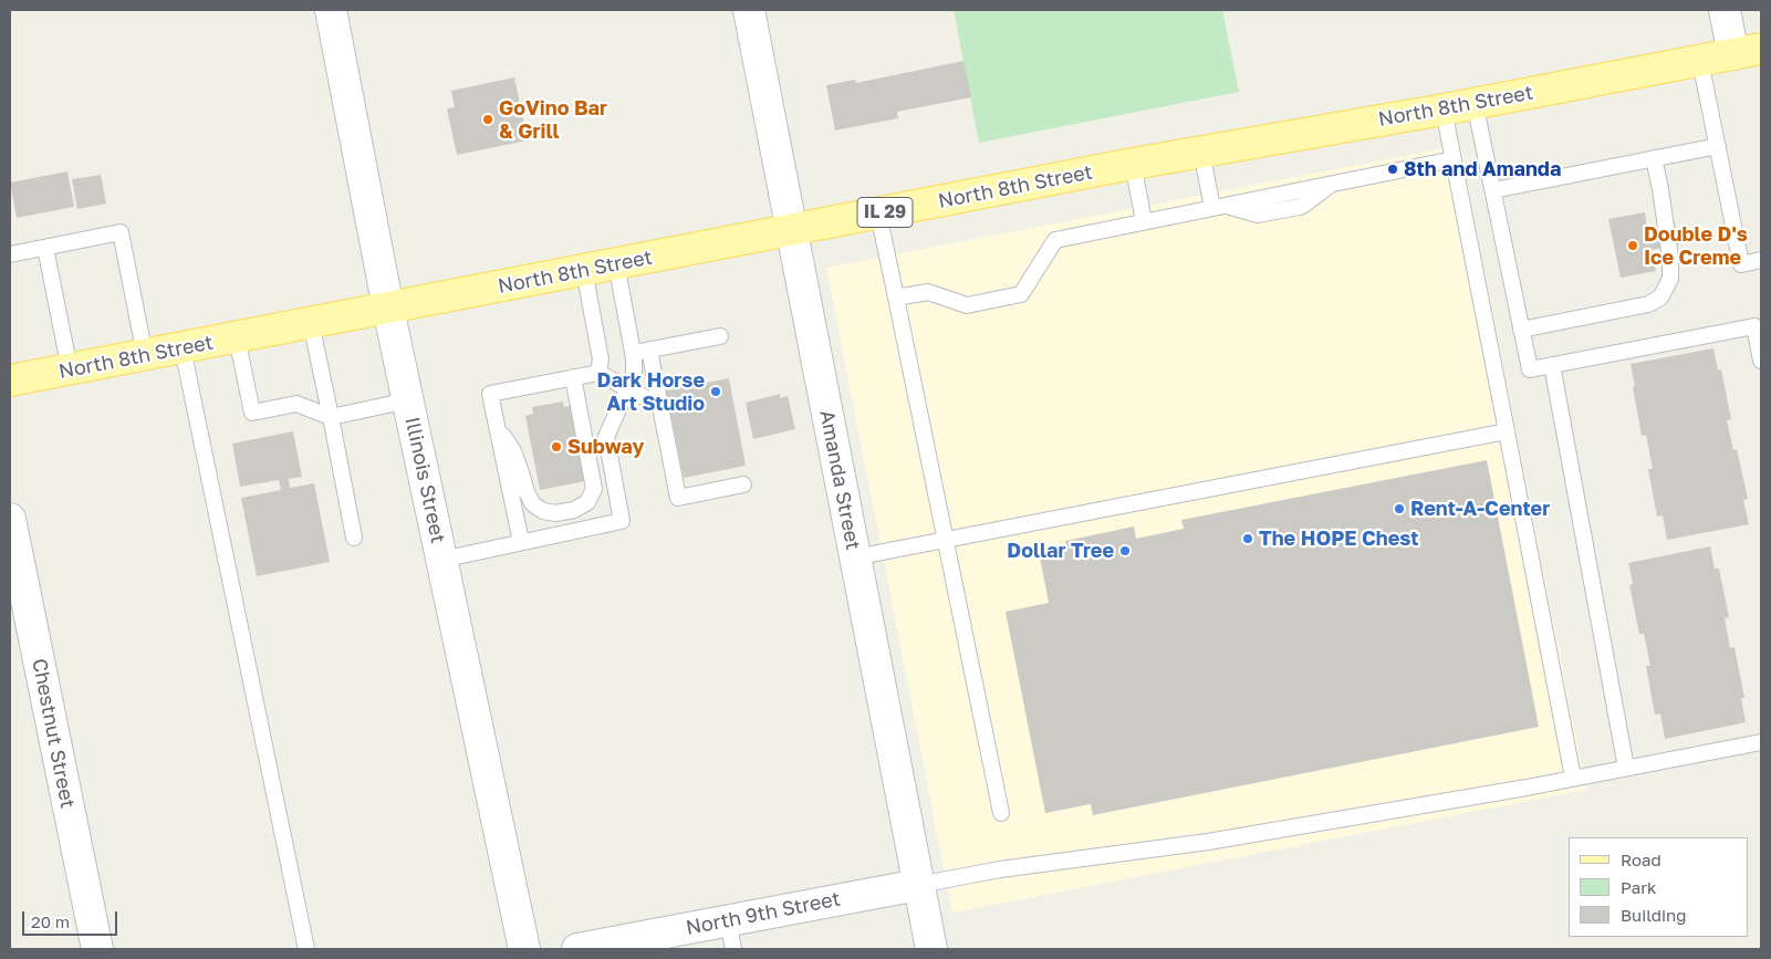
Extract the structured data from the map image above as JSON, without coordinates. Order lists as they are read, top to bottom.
{
  "streets": {
    "main road": ["North 8th Street", "IL 29"],
    "street": [
      "Illinois Street",
      "Amanda Street",
      "Chestnut Street",
      "North 9th Street"
    ]
  },
  "crossings": [
    ["North 8th Street", "Illinois Street"],
    ["North 8th Street", "Amanda Street"],
    ["Amanda Street", "North 9th Street"]
  ],
  "places": [
    "GoVino Bar & Grill",
    "8th and Amanda",
    "Double D's Ice Creme",
    "Dark Horse Art Studio",
    "Subway",
    "Rent-A-Center",
    "The HOPE Chest",
    "Dollar Tree"
  ],
  "legend": ["Road", "Park", "Building"],
  "scale_bar": "20 m"
}
